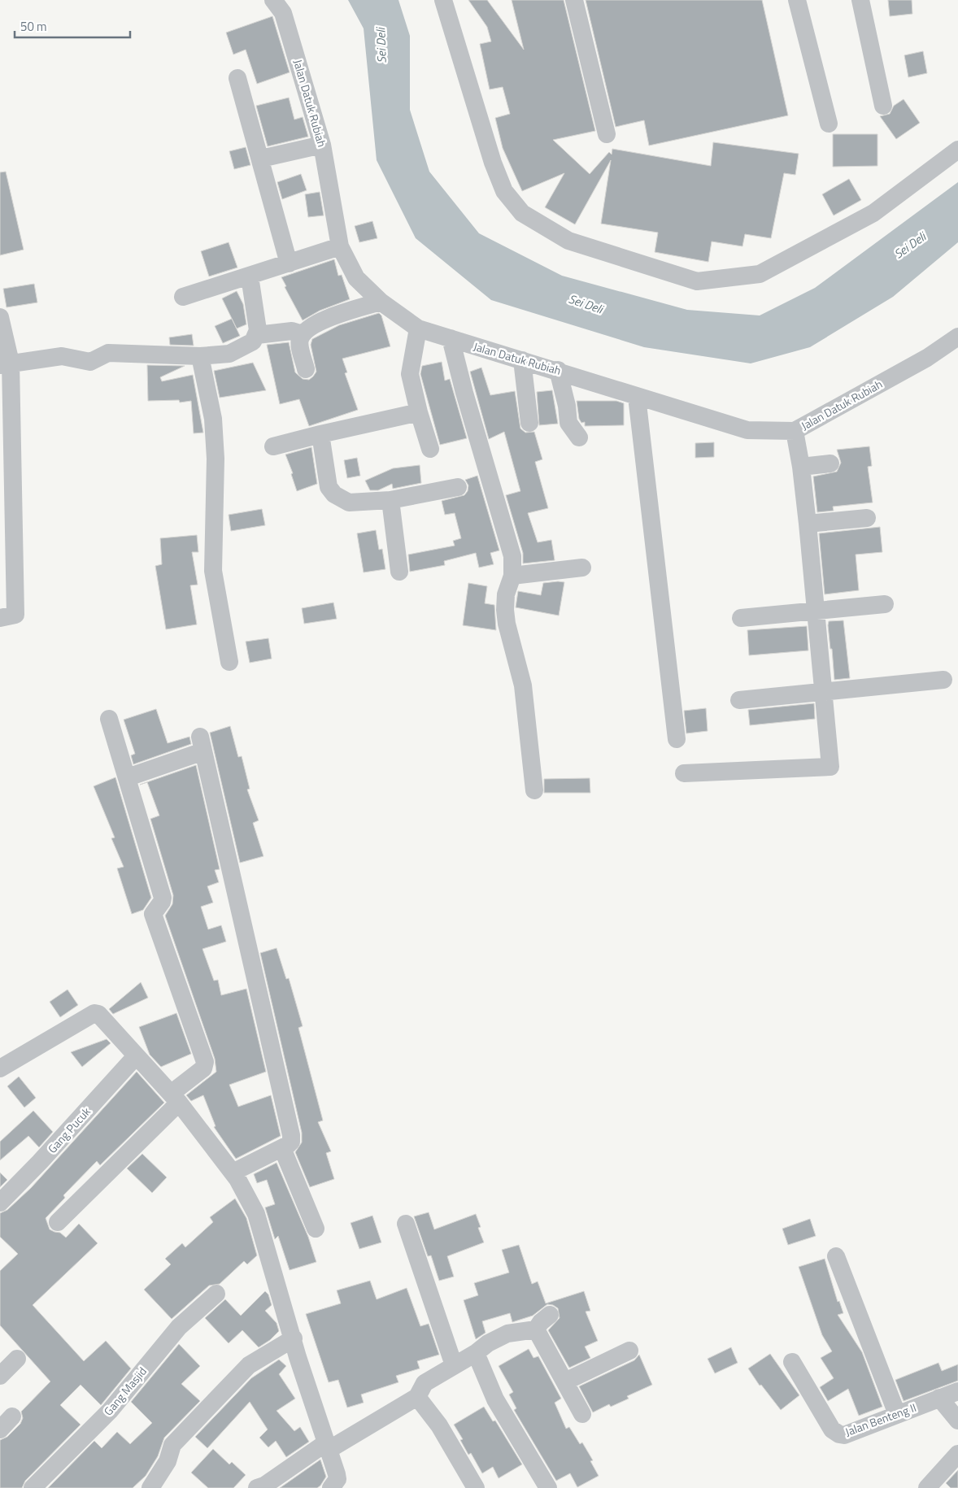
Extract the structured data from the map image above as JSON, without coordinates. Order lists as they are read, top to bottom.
{
  "streets": {
    "street": [
      "Jalan Datuk Rubiah",
      "Gang Pucuk",
      "Gang Masjid",
      "Jalan Benteng II"
    ]
  },
  "water": ["Sei Deli"],
  "scale_bar": "50 m"
}
